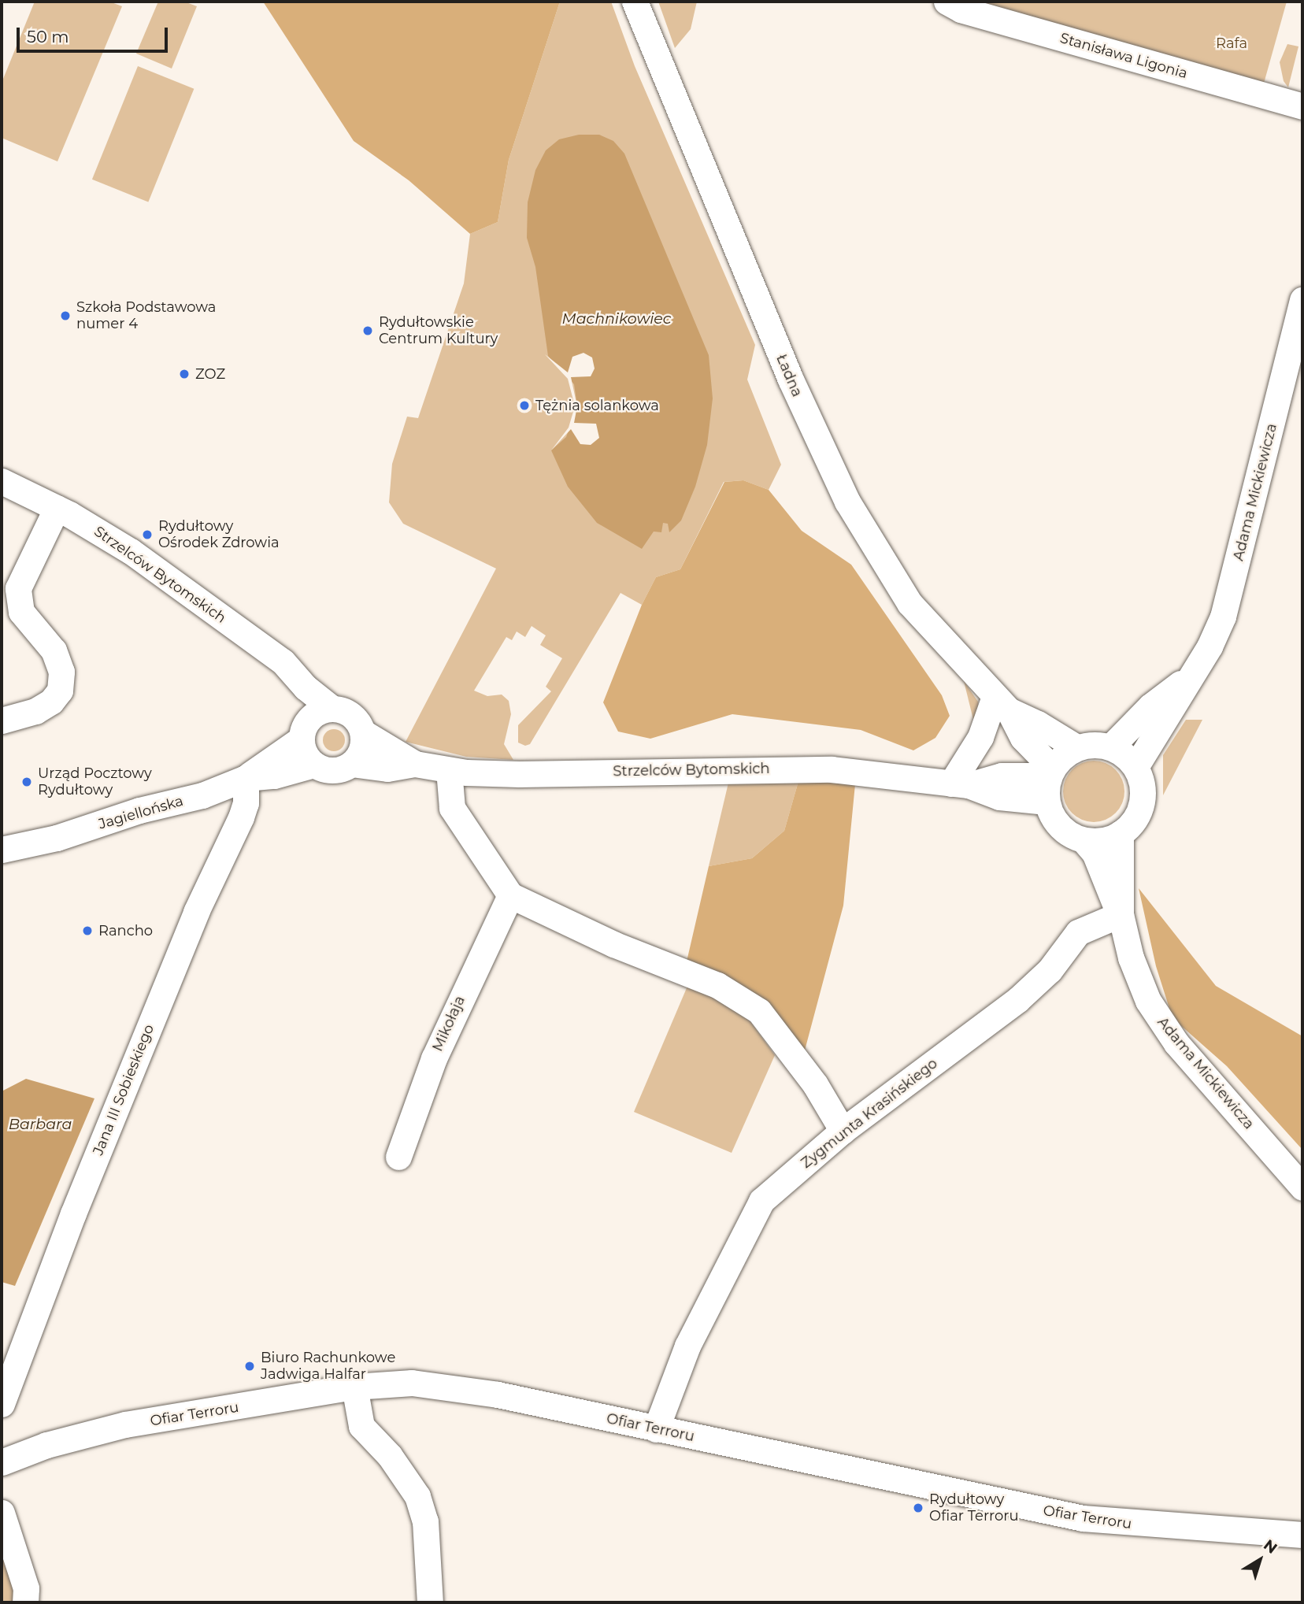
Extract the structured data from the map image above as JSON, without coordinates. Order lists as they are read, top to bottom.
{
  "streets": {
    "street": [
      "Stanisława Ligonia",
      "Ładna",
      "Adama Mickiewicza",
      "Strzelców Bytomskich",
      "Jagiellońska",
      "Mikołaja",
      "Jana III Sobieskiego",
      "Zygmunta Krasińskiego",
      "Ofiar Terroru"
    ]
  },
  "crossings": [
    ["Ładna", "Adama Mickiewicza"],
    ["Ładna", "Strzelców Bytomskich"],
    ["Adama Mickiewicza", "Strzelców Bytomskich"],
    ["Adama Mickiewicza", "Zygmunta Krasińskiego"],
    ["Jagiellońska", "Jana III Sobieskiego"],
    ["Zygmunta Krasińskiego", "Ofiar Terroru"]
  ],
  "water": ["Machnikowiec", "Barbara"],
  "parks": ["Rafa"],
  "places": [
    "Szkoła Podstawowa numer 4",
    "Rydułtowskie Centrum Kultury",
    "ZOZ",
    "Tężnia solankowa",
    "Rydułtowy Ośrodek Zdrowia",
    "Urząd Pocztowy Rydułtowy",
    "Rancho",
    "Biuro Rachunkowe Jadwiga Halfar",
    "Rydułtowy Ofiar Terroru"
  ],
  "scale_bar": "50 m",
  "north": "top right"
}
